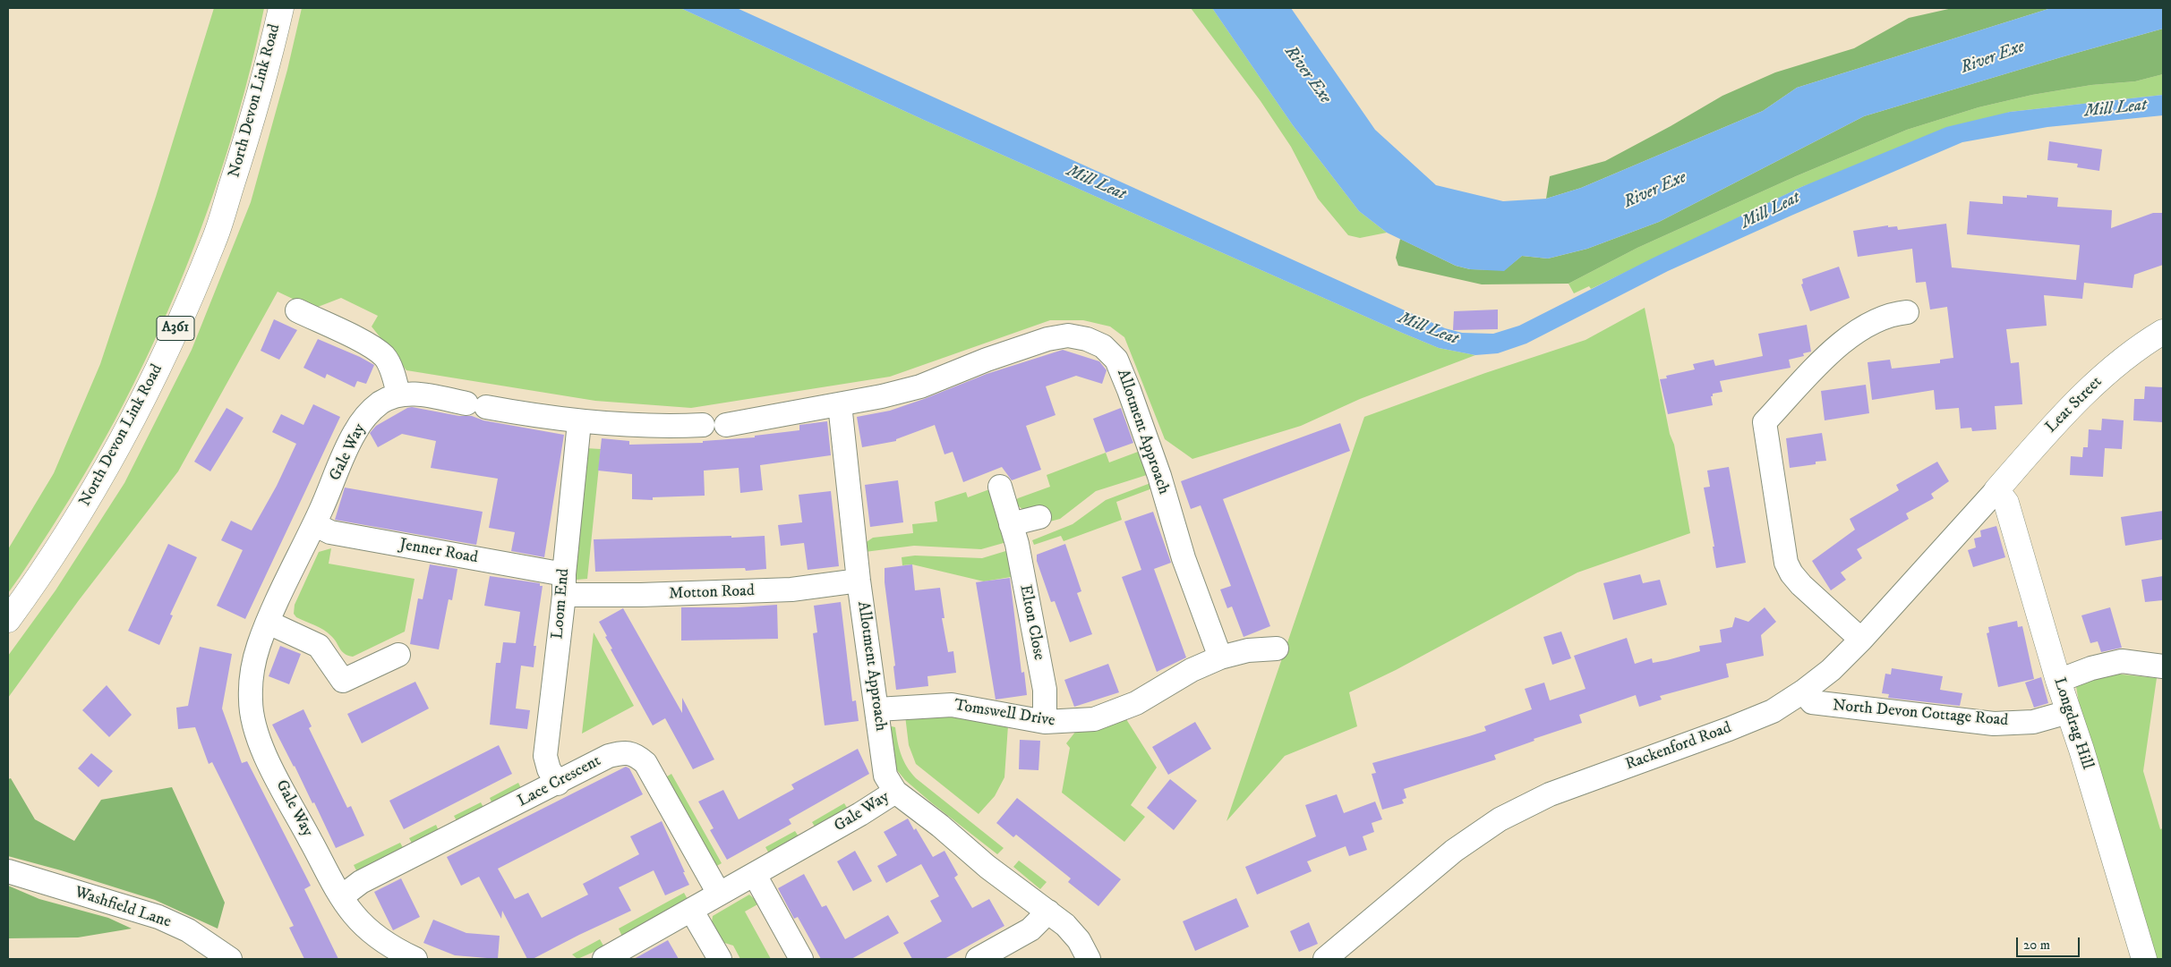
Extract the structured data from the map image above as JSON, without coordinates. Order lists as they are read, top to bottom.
{
  "streets": {
    "main road": [
      "North Devon Link Road",
      "A361",
      "Leat Street",
      "Longdrag Hill"
    ],
    "street": [
      "Allotment Approach",
      "Gale Way",
      "Jenner Road",
      "Motton Road",
      "Loom End",
      "Elton Close",
      "Tomswell Drive",
      "North Devon Cottage Road",
      "Rackenford Road",
      "Lace Crescent",
      "Washfield Lane"
    ]
  },
  "crossings": [
    ["Leat Street", "Longdrag Hill"],
    ["Leat Street", "Rackenford Road"],
    ["Allotment Approach", "Gale Way"],
    ["Allotment Approach", "Motton Road"],
    ["Allotment Approach", "Tomswell Drive"],
    ["Gale Way", "Jenner Road"],
    ["Gale Way", "Loom End"],
    ["Gale Way", "Lace Crescent"],
    ["Jenner Road", "Motton Road"],
    ["Jenner Road", "Loom End"],
    ["Motton Road", "Loom End"],
    ["Loom End", "Lace Crescent"],
    ["Elton Close", "Tomswell Drive"],
    ["North Devon Cottage Road", "Longdrag Hill"],
    ["North Devon Cottage Road", "Rackenford Road"],
    ["Longdrag Hill", "Rackenford Road"]
  ],
  "water": ["River Exe", "Mill Leat"],
  "scale_bar": "20 m"
}
